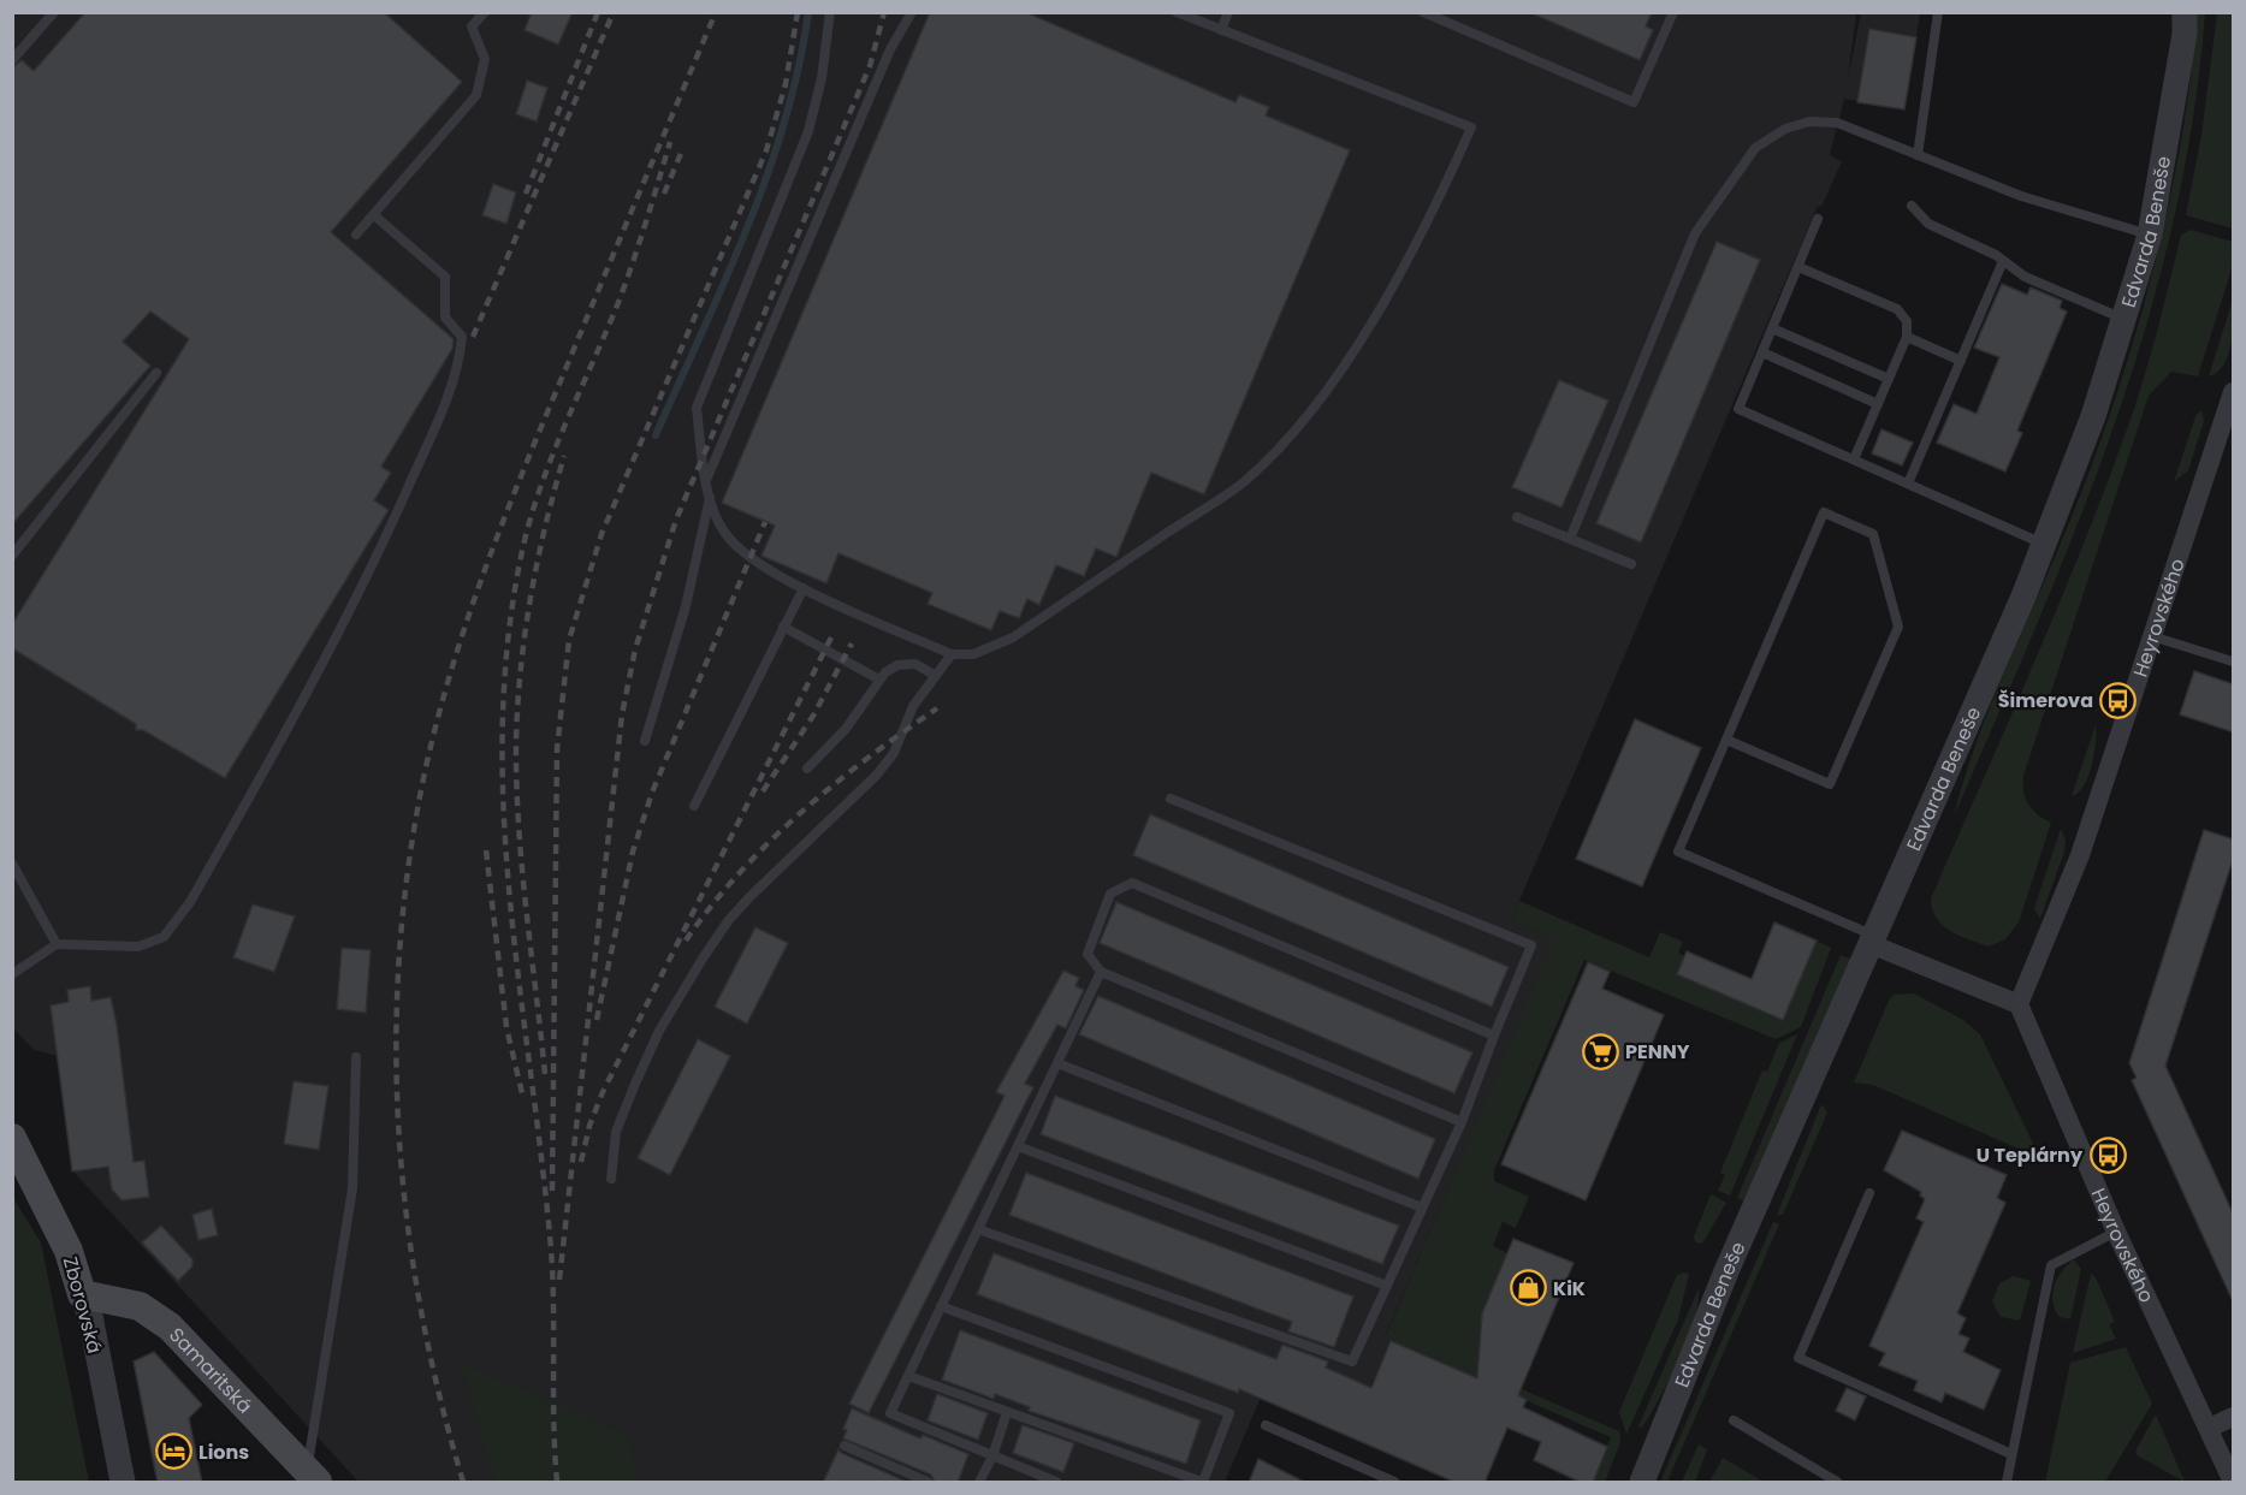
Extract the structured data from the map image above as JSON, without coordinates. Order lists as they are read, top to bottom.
{
  "streets": {
    "main road": ["Zborovská", "Samaritská"],
    "street": ["Edvarda Beneše", "Heyrovského"]
  },
  "crossings": [
    ["Zborovská", "Samaritská"]
  ],
  "places": {
    "bus stop": ["Šimerova", "U Teplárny"],
    "supermarket": ["PENNY"],
    "shop": ["KiK"],
    "hotel": ["Lions"]
  }
}
